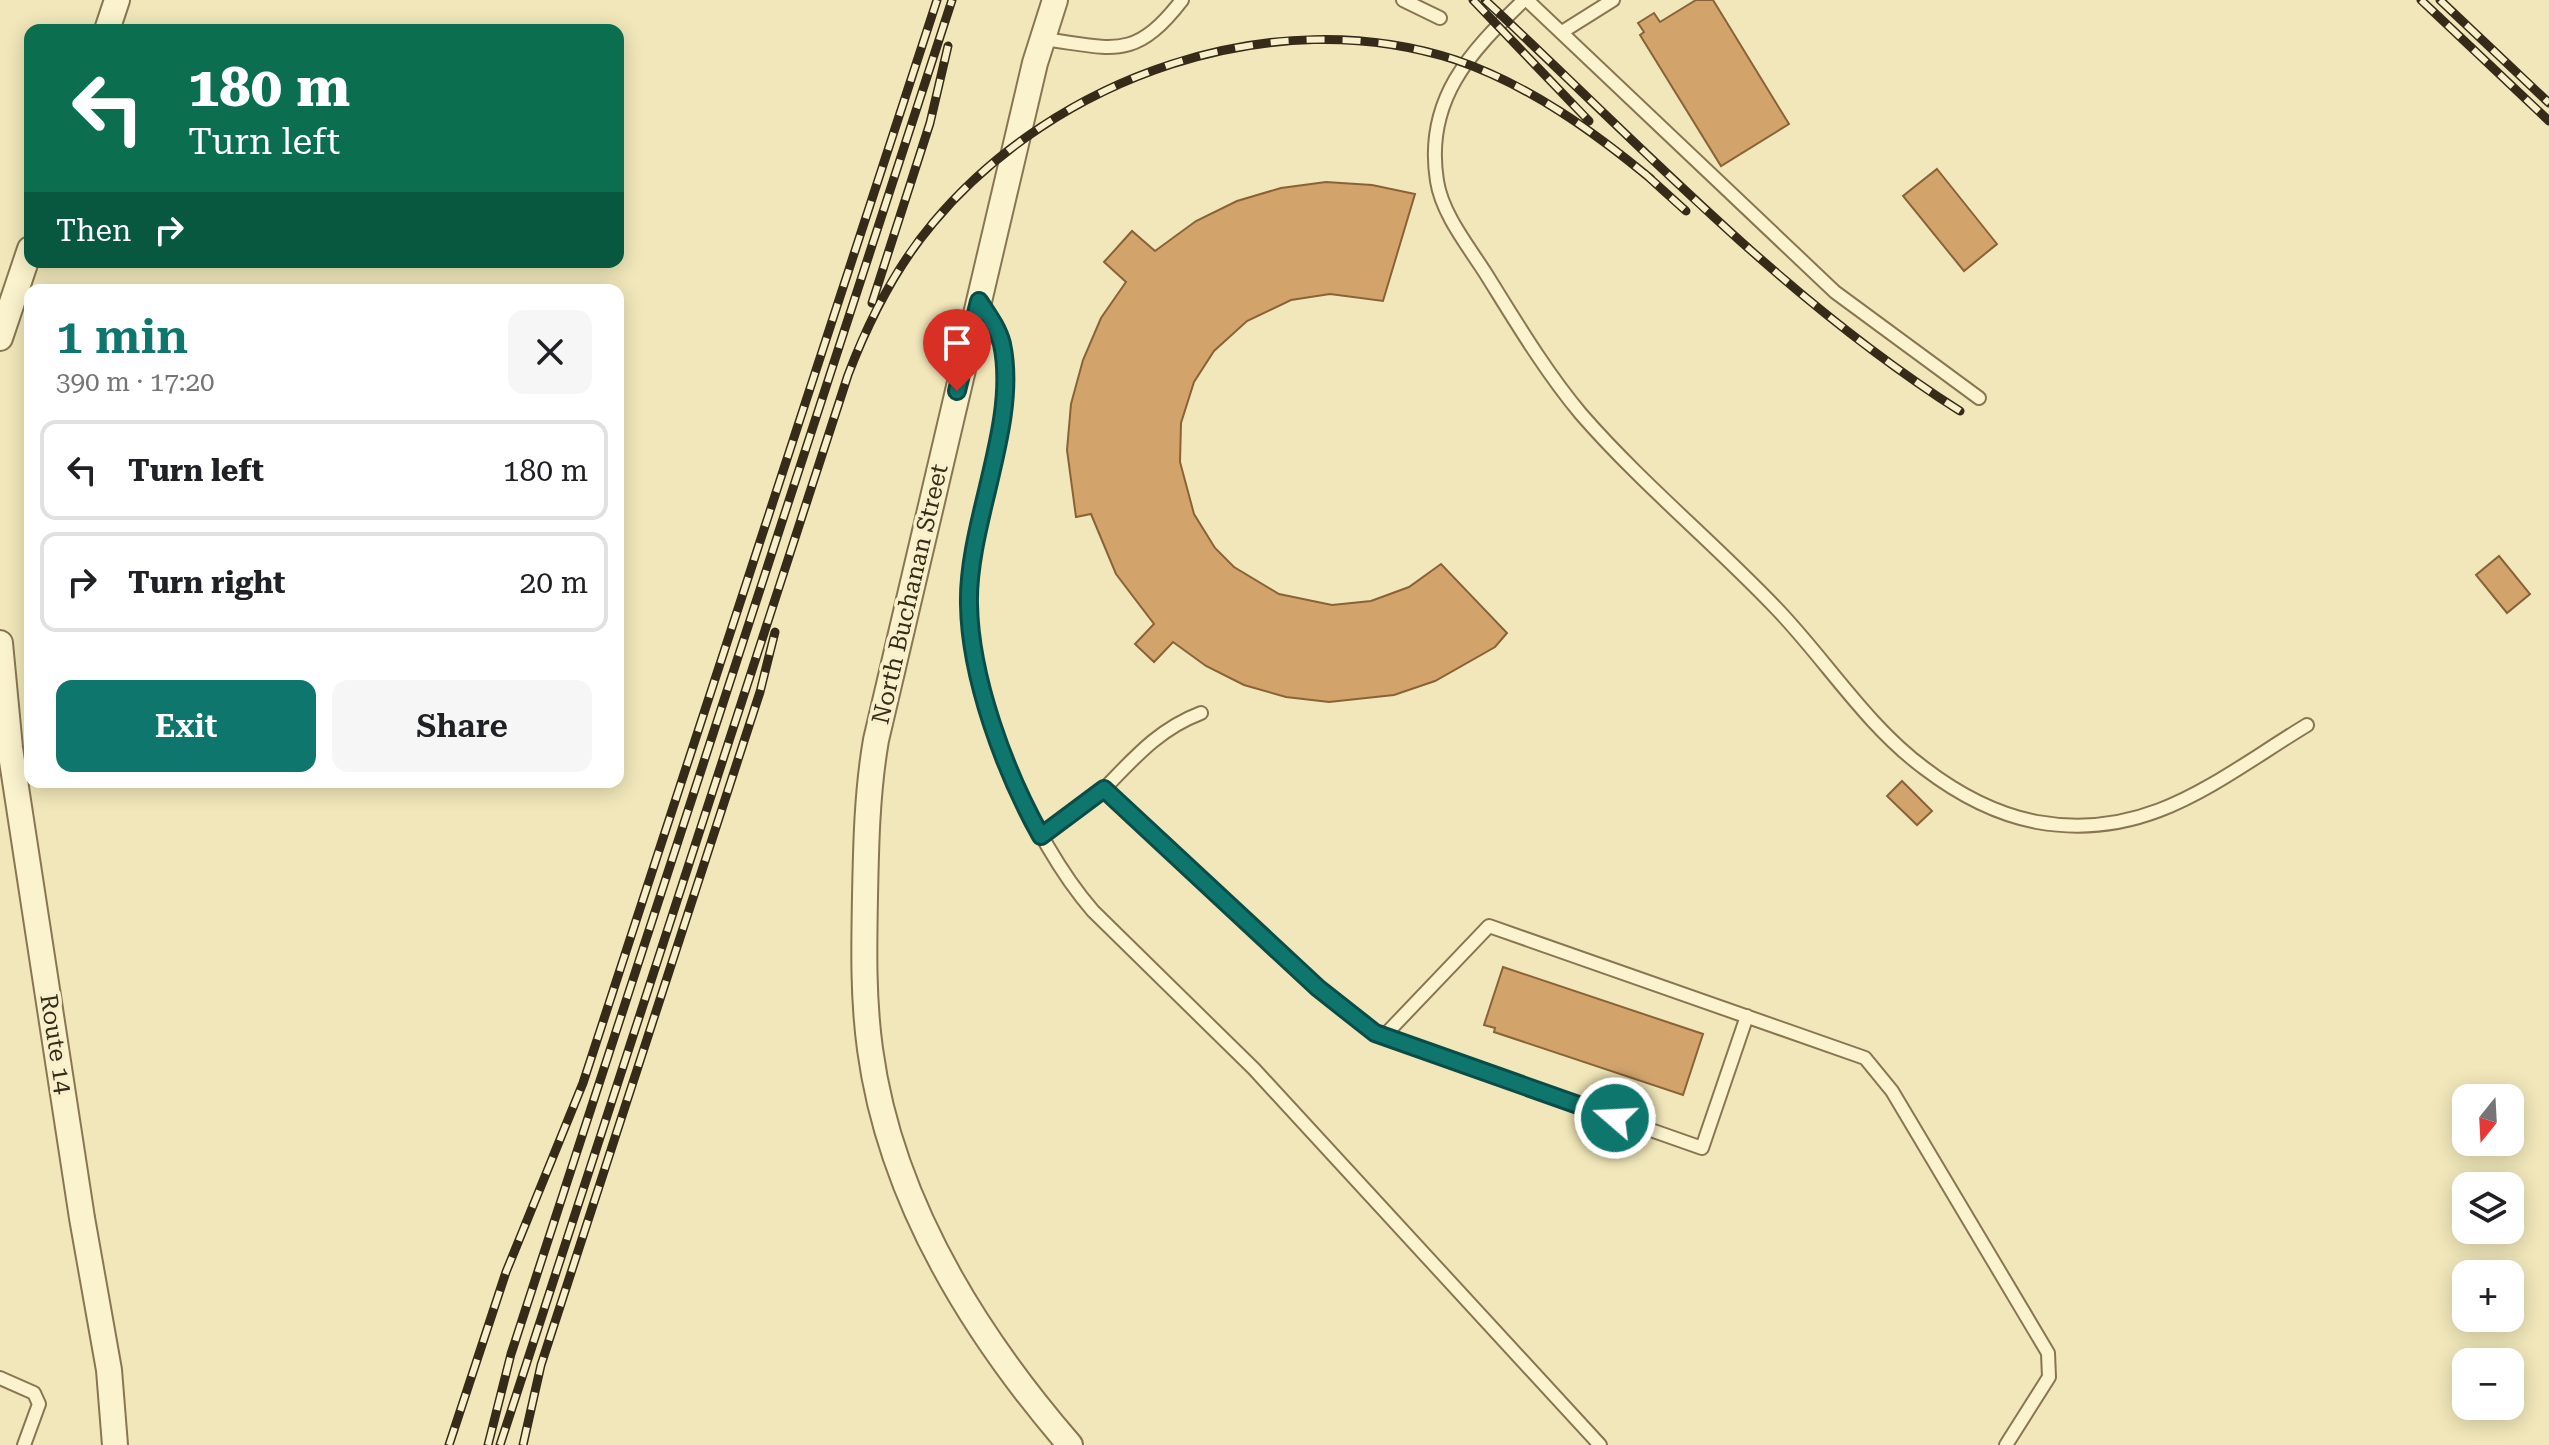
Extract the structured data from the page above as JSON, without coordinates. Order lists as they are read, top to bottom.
{
  "streets": {
    "street": ["North Buchanan Street", "Route 14"]
  },
  "north": "bottom",
  "page": {
    "turn": ["180 m", "Turn left"],
    "then": "Then",
    "heading": ["1 min", "390 m · 17:20"],
    "list": [
      {
        "name": "Turn left",
        "value": "180 m"
      },
      {
        "name": "Turn right",
        "value": "20 m"
      }
    ],
    "buttons": ["Exit", "Share"],
    "map_buttons": ["+", "−"]
  }
}
